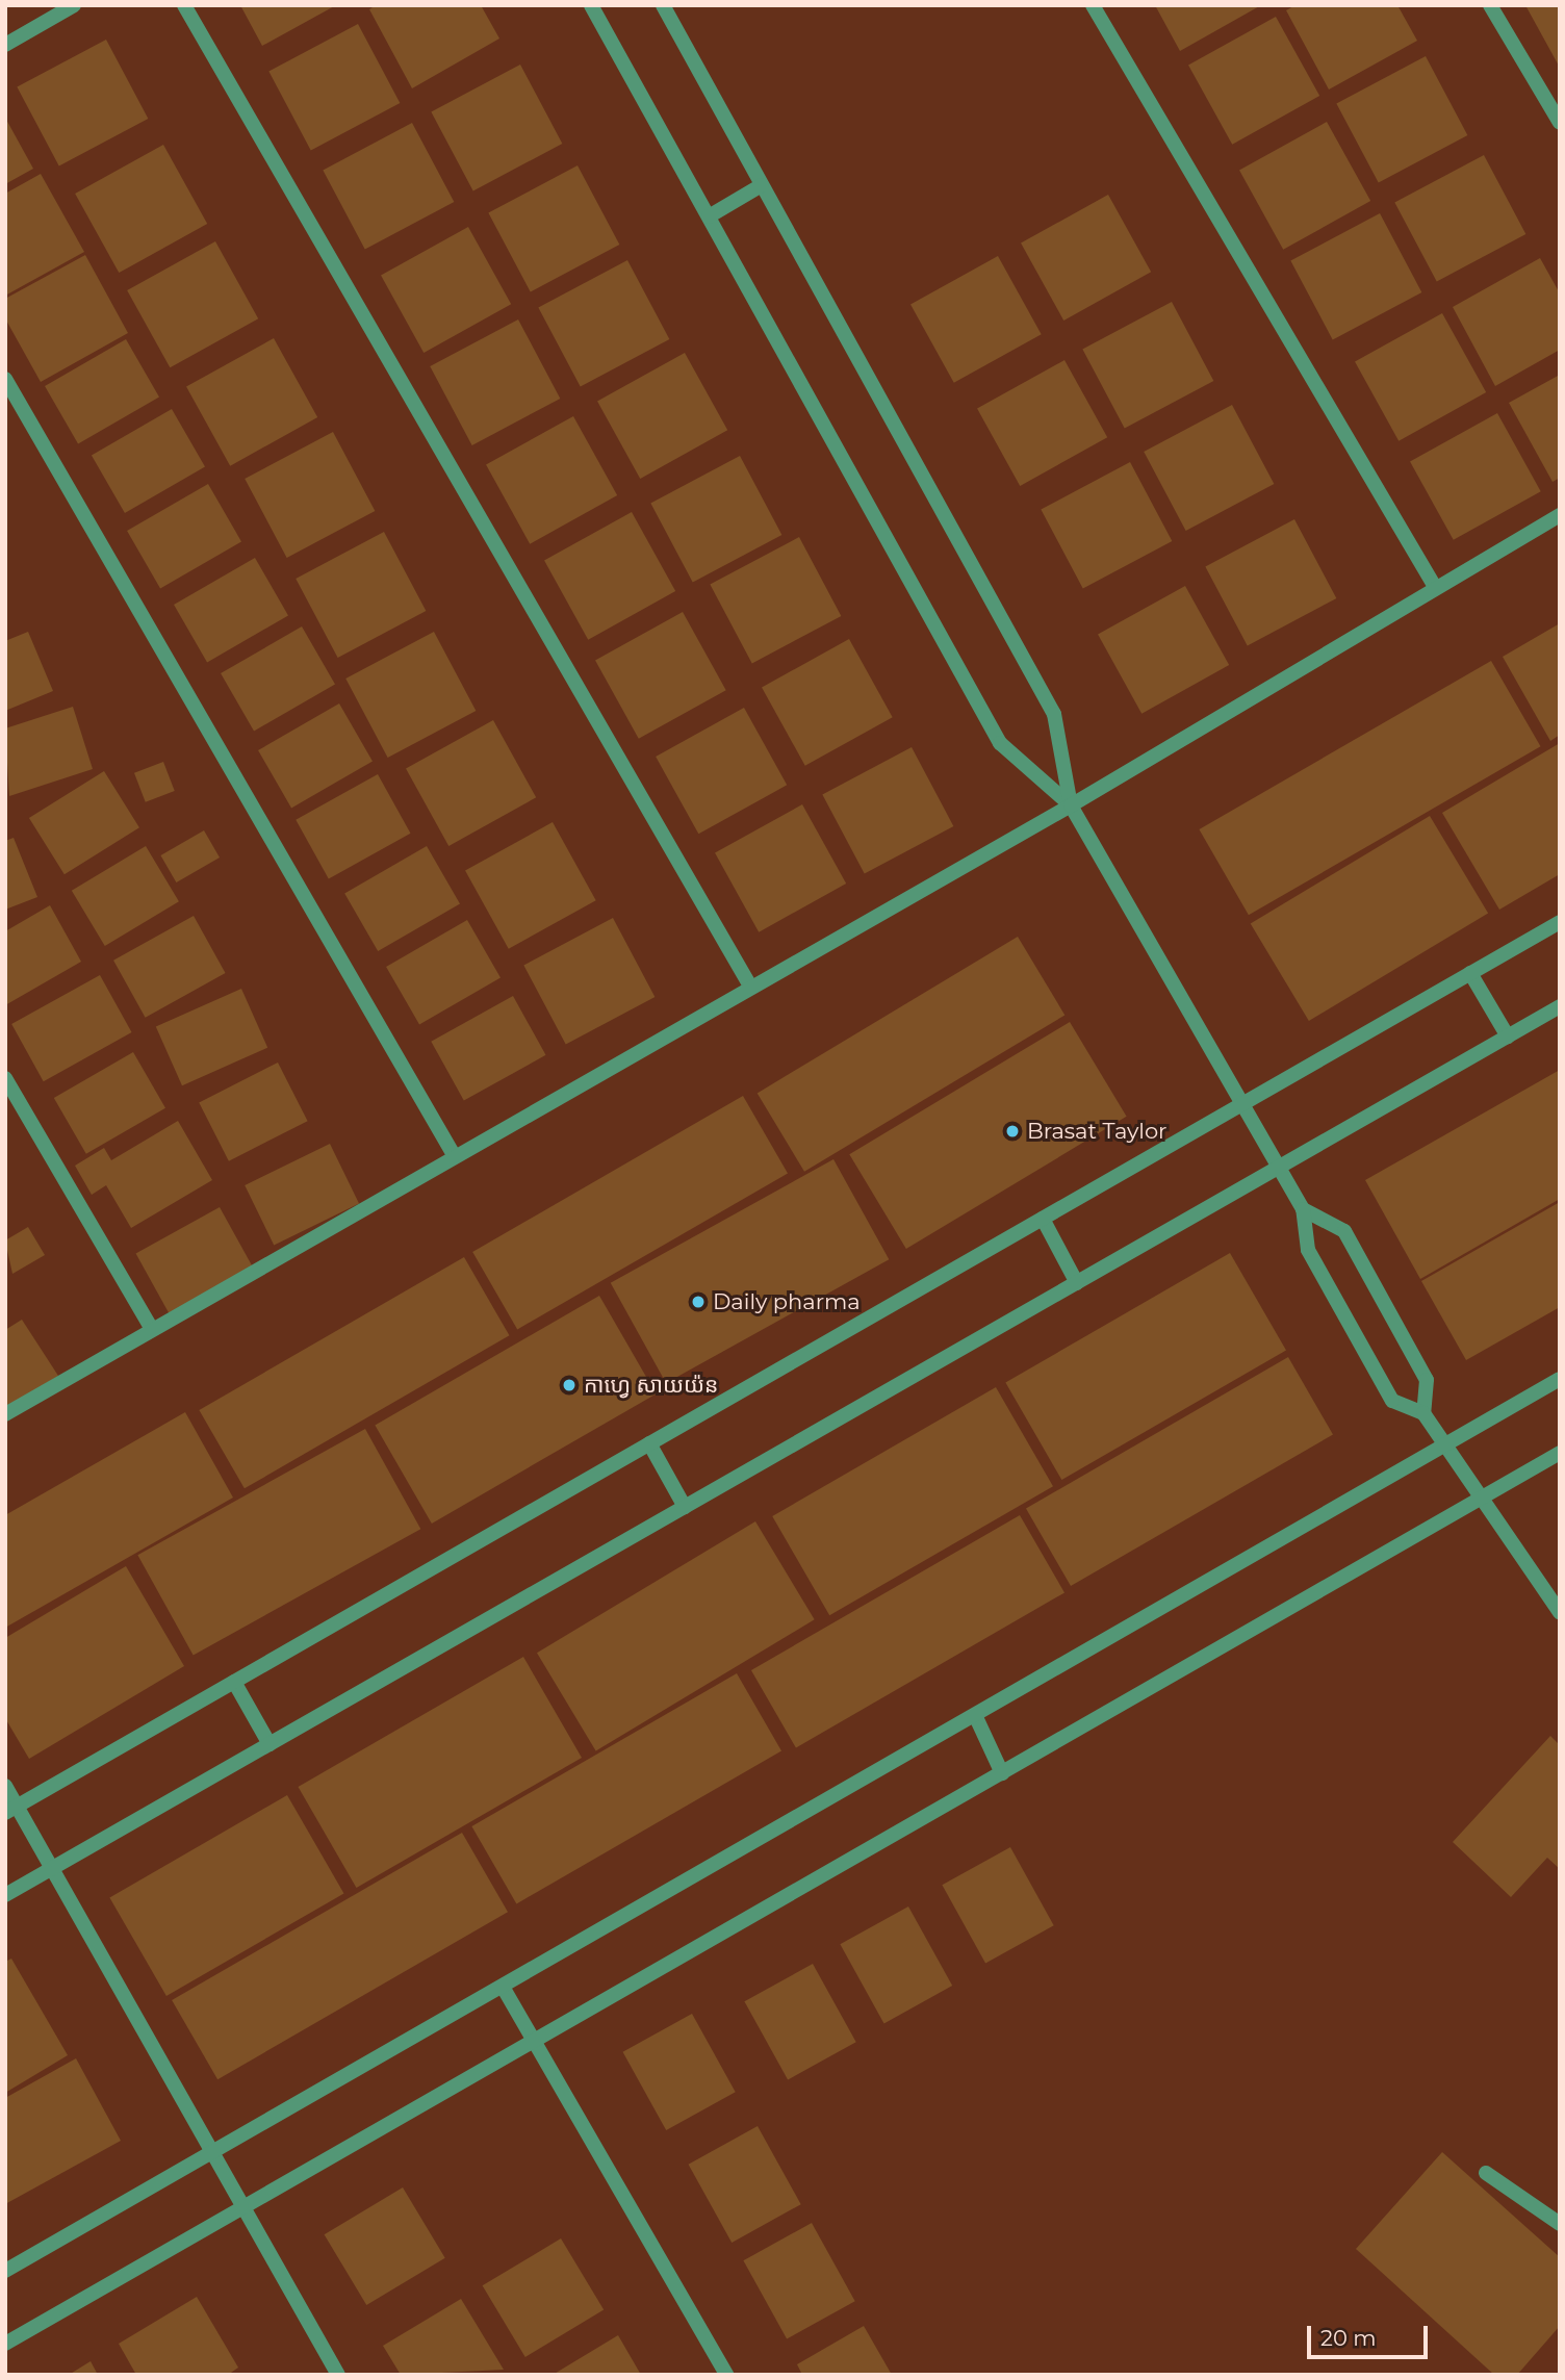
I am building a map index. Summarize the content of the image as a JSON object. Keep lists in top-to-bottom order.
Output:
{
  "places": ["Brasat Taylor", "Daily pharma", "កាហ្វេ សាយយ៉ន"],
  "scale_bar": "20 m"
}
